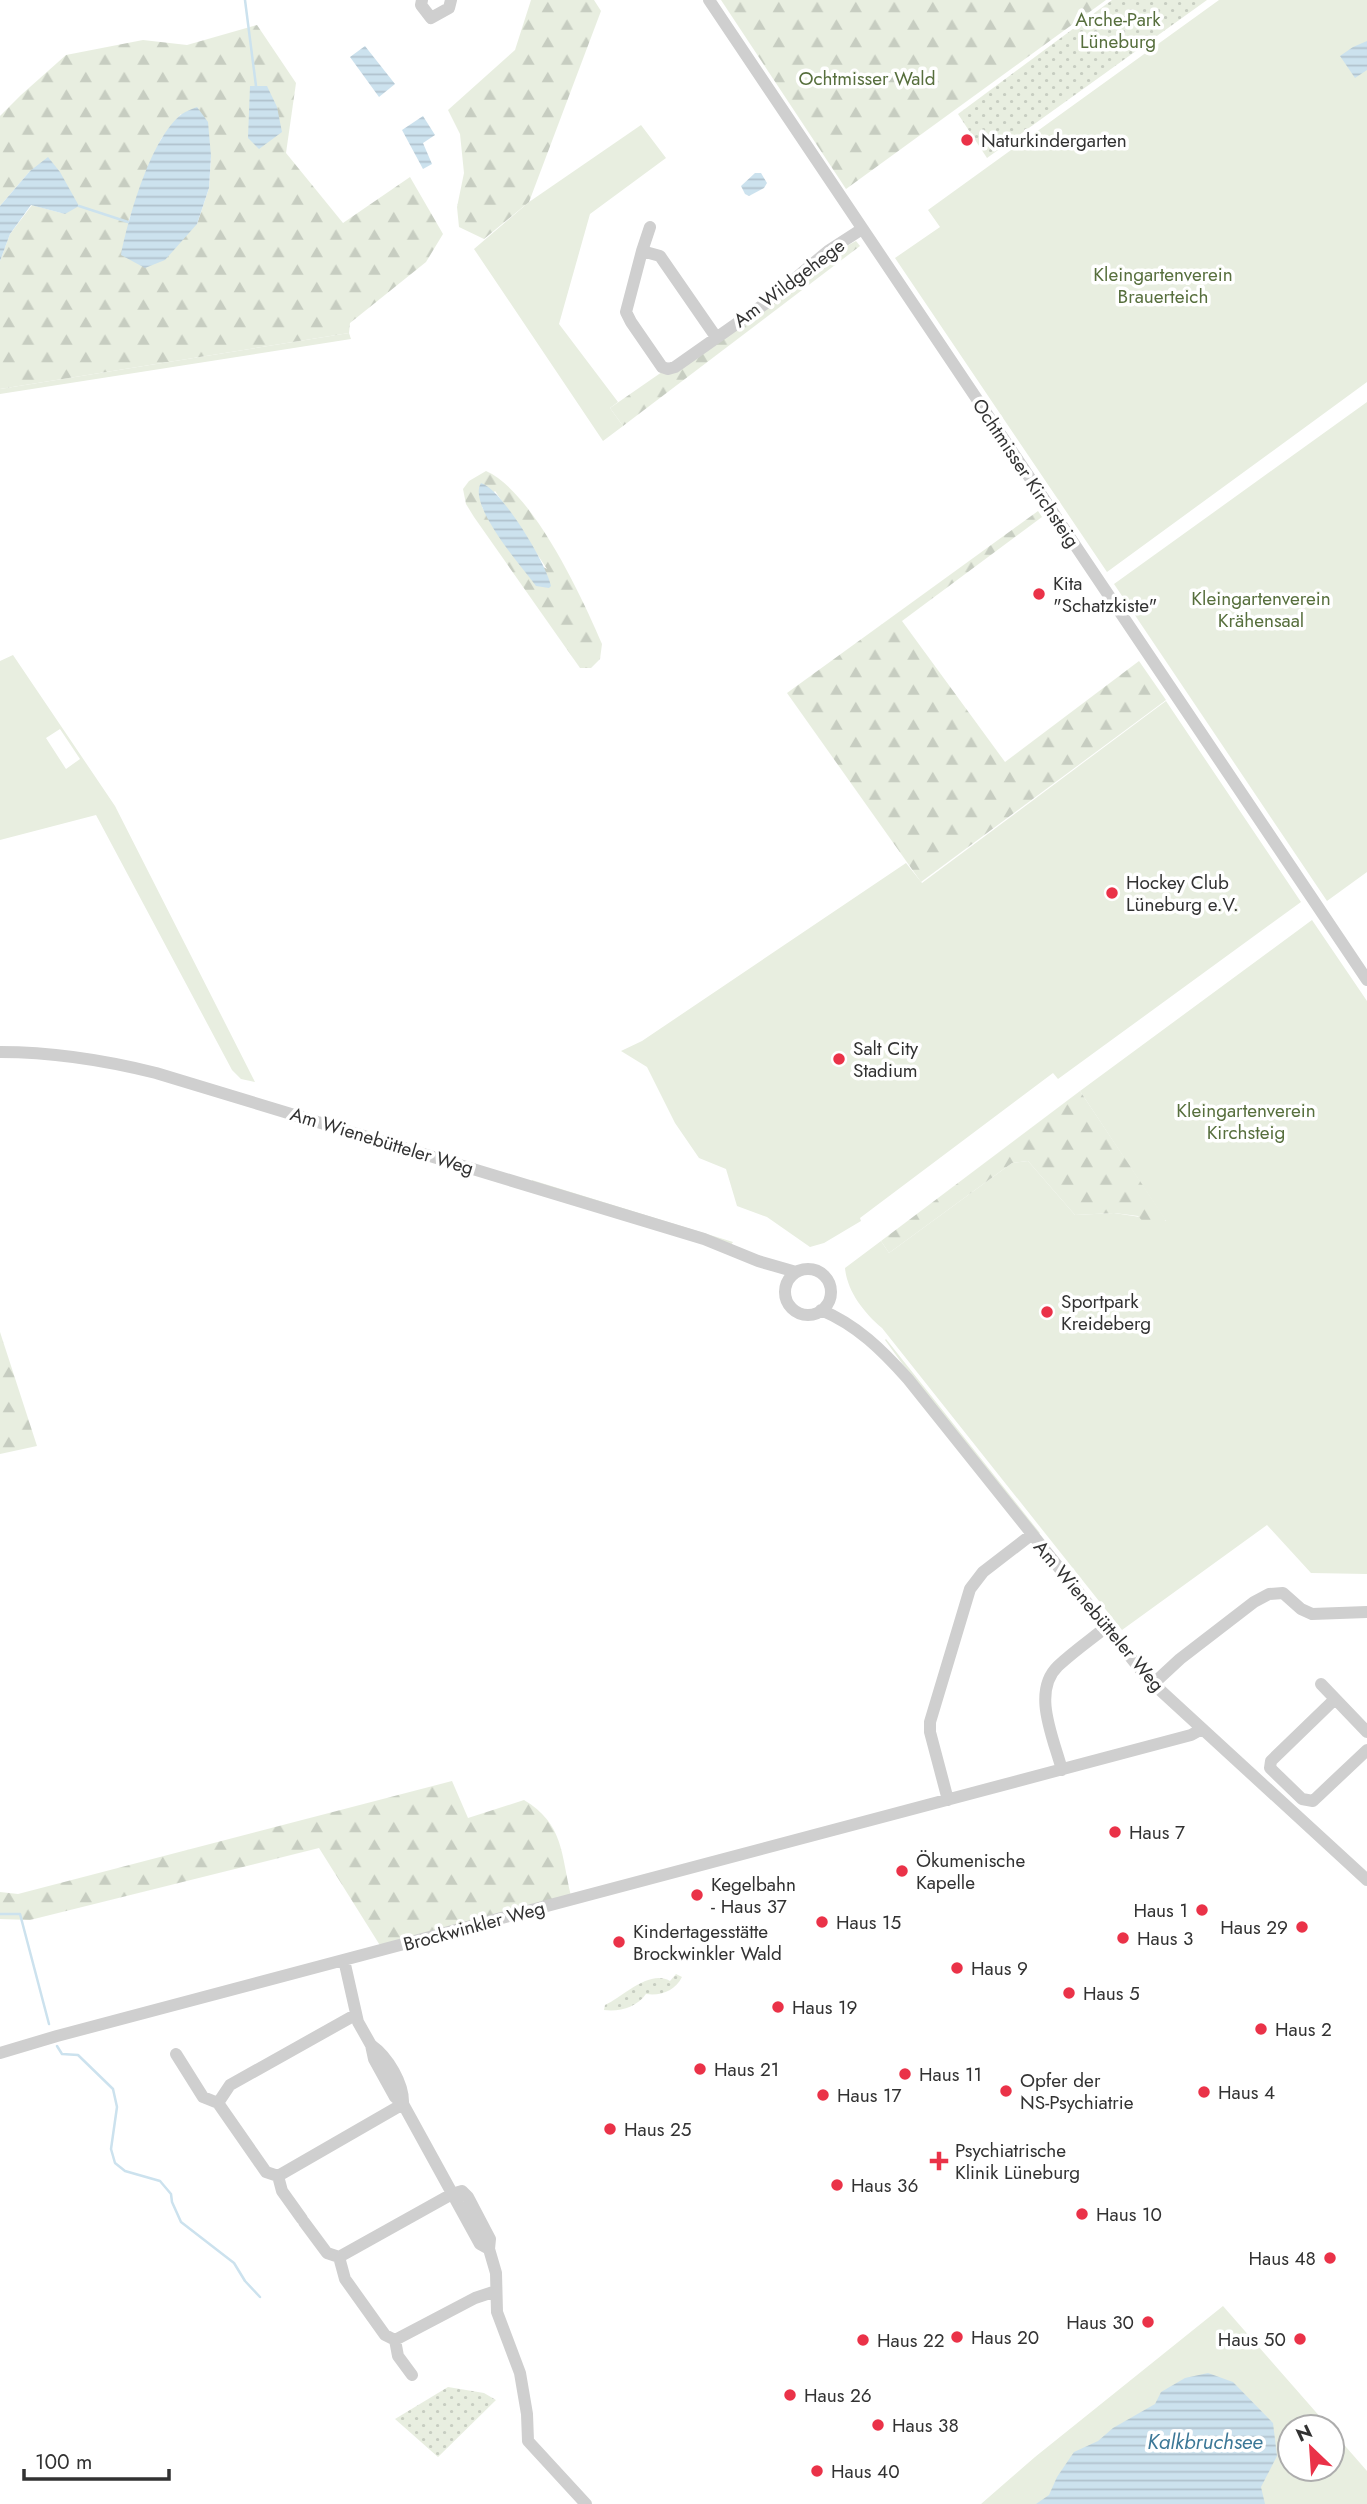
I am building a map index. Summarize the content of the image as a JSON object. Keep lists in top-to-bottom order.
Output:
{
  "streets": {
    "street": [
      "Am Wildgehege",
      "Ochtmisser Kirchsteig",
      "Am Wienebütteler Weg",
      "Brockwinkler Weg"
    ]
  },
  "crossings": [
    ["Am Wildgehege", "Ochtmisser Kirchsteig"],
    ["Am Wienebütteler Weg", "Brockwinkler Weg"]
  ],
  "water": ["Kalkbruchsee"],
  "parks": [
    "Arche-Park Lüneburg",
    "Ochtmisser Wald",
    "Kleingartenverein Brauerteich",
    "Kleingartenverein Krähensaal",
    "Kleingartenverein Kirchsteig"
  ],
  "places": {
    "other": [
      "Naturkindergarten",
      "Kita \"Schatzkiste\"",
      "Hockey Club Lüneburg e.V.",
      "Salt City Stadium",
      "Sportpark Kreideberg",
      "Haus 7",
      "Ökumenische Kapelle",
      "Kegelbahn - Haus 37",
      "Haus 1",
      "Haus 15",
      "Haus 29",
      "Haus 3",
      "Kindertagesstätte Brockwinkler Wald",
      "Haus 9",
      "Haus 5",
      "Haus 19",
      "Haus 2",
      "Haus 21",
      "Haus 11",
      "Opfer der NS-Psychiatrie",
      "Haus 4",
      "Haus 17",
      "Haus 25",
      "Haus 36",
      "Haus 10",
      "Haus 48",
      "Haus 30",
      "Haus 20",
      "Haus 50",
      "Haus 22",
      "Haus 26",
      "Haus 38",
      "Haus 40"
    ],
    "health": ["Psychiatrische Klinik Lüneburg"]
  },
  "scale_bar": "100 m",
  "north": "top left"
}
